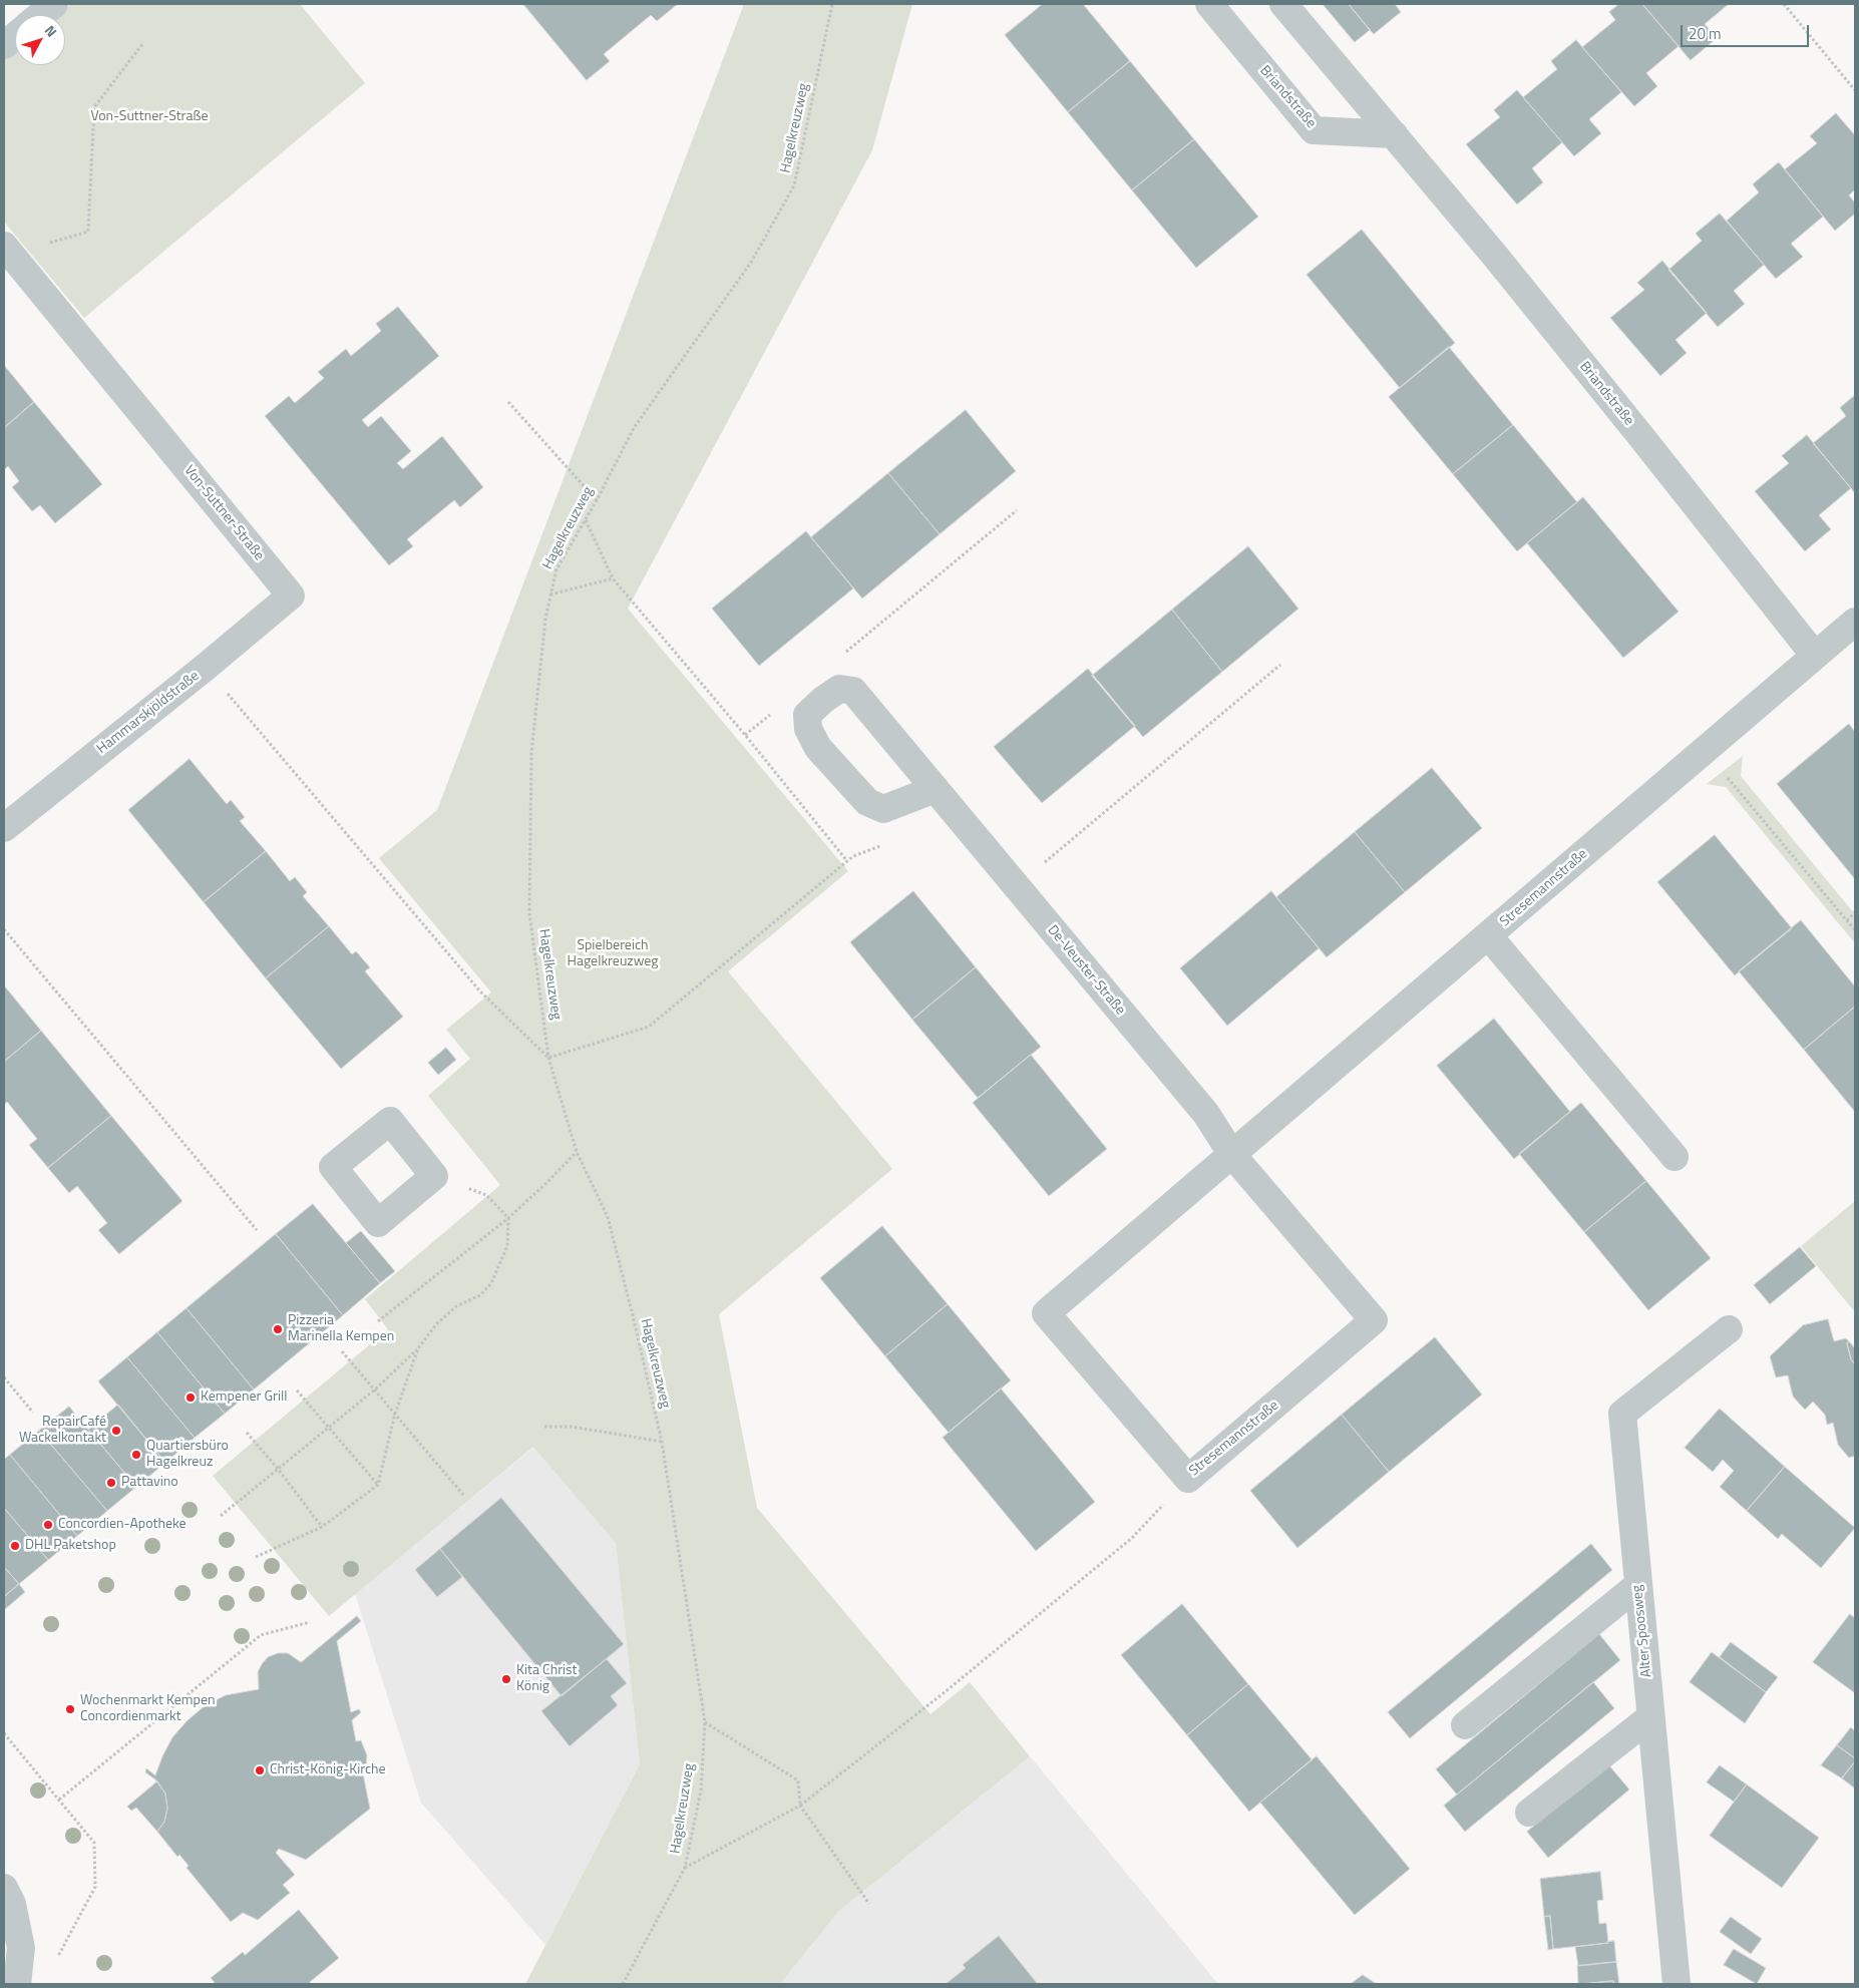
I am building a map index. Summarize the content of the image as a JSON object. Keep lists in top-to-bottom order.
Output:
{
  "streets": {
    "street": [
      "Briandstraße",
      "Von-Suttner-Straße",
      "Hammarskjöldstraße",
      "Stresemannstraße",
      "De-Veuster-Straße",
      "Alter Spoosweg"
    ],
    "path": ["Hagelkreuzweg"]
  },
  "crossings": [
    ["Briandstraße", "Stresemannstraße"],
    ["Von-Suttner-Straße", "Hammarskjöldstraße"],
    ["Stresemannstraße", "De-Veuster-Straße"]
  ],
  "parks": ["Von-Suttner-Straße", "Spielbereich Hagelkreuzweg"],
  "places": [
    "Pizzeria Marinella Kempen",
    "Kempener Grill",
    "RepairCafé Wackelkontakt",
    "Quartiersbüro Hagelkreuz",
    "Pattavino",
    "Concordien-Apotheke",
    "DHL Paketshop",
    "Kita Christ König",
    "Wochenmarkt Kempen Concordienmarkt",
    "Christ-König-Kirche"
  ],
  "scale_bar": "20 m",
  "north": "top right"
}
